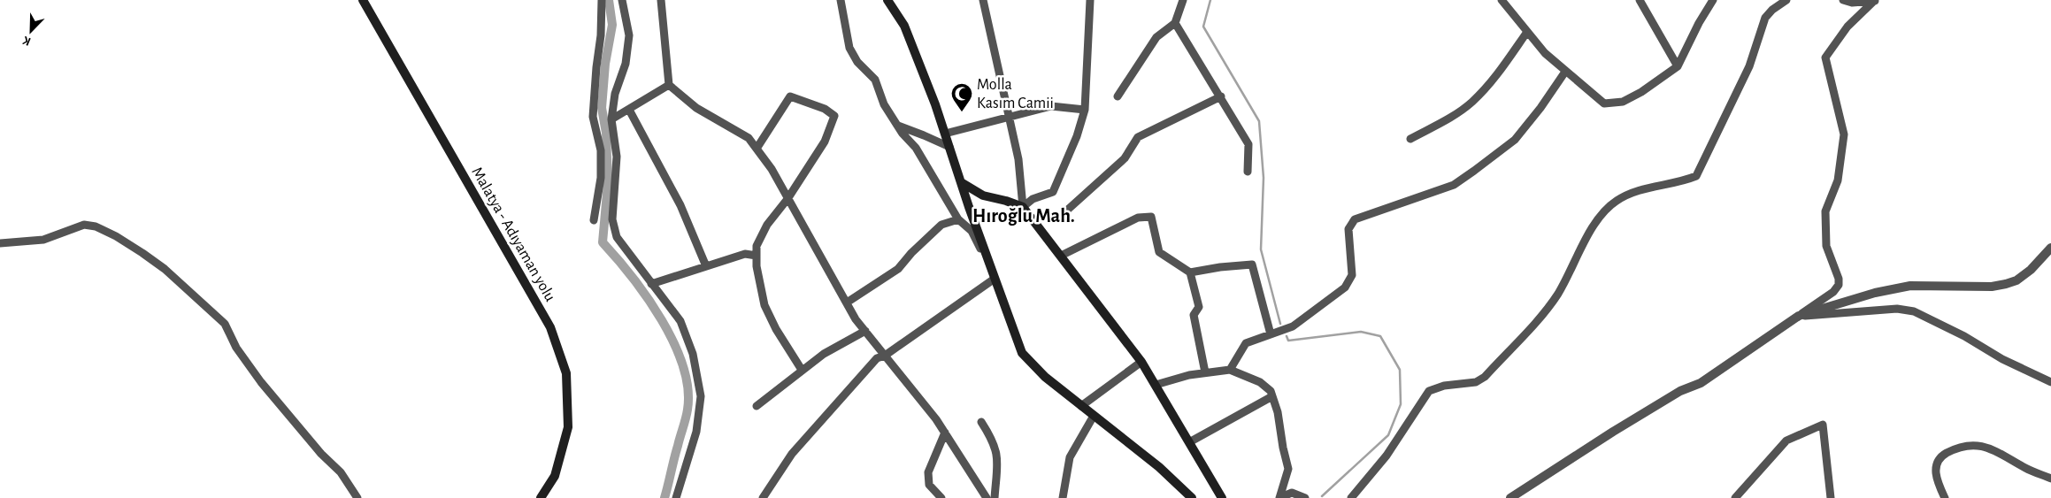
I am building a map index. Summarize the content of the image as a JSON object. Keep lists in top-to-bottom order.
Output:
{
  "streets": {
    "main road": ["Malatya - Adıyaman yolu"]
  },
  "districts": ["Hıroğlu Mah."],
  "places": {
    "mosque": ["Molla Kasım Camii"]
  },
  "north": "bottom left"
}
